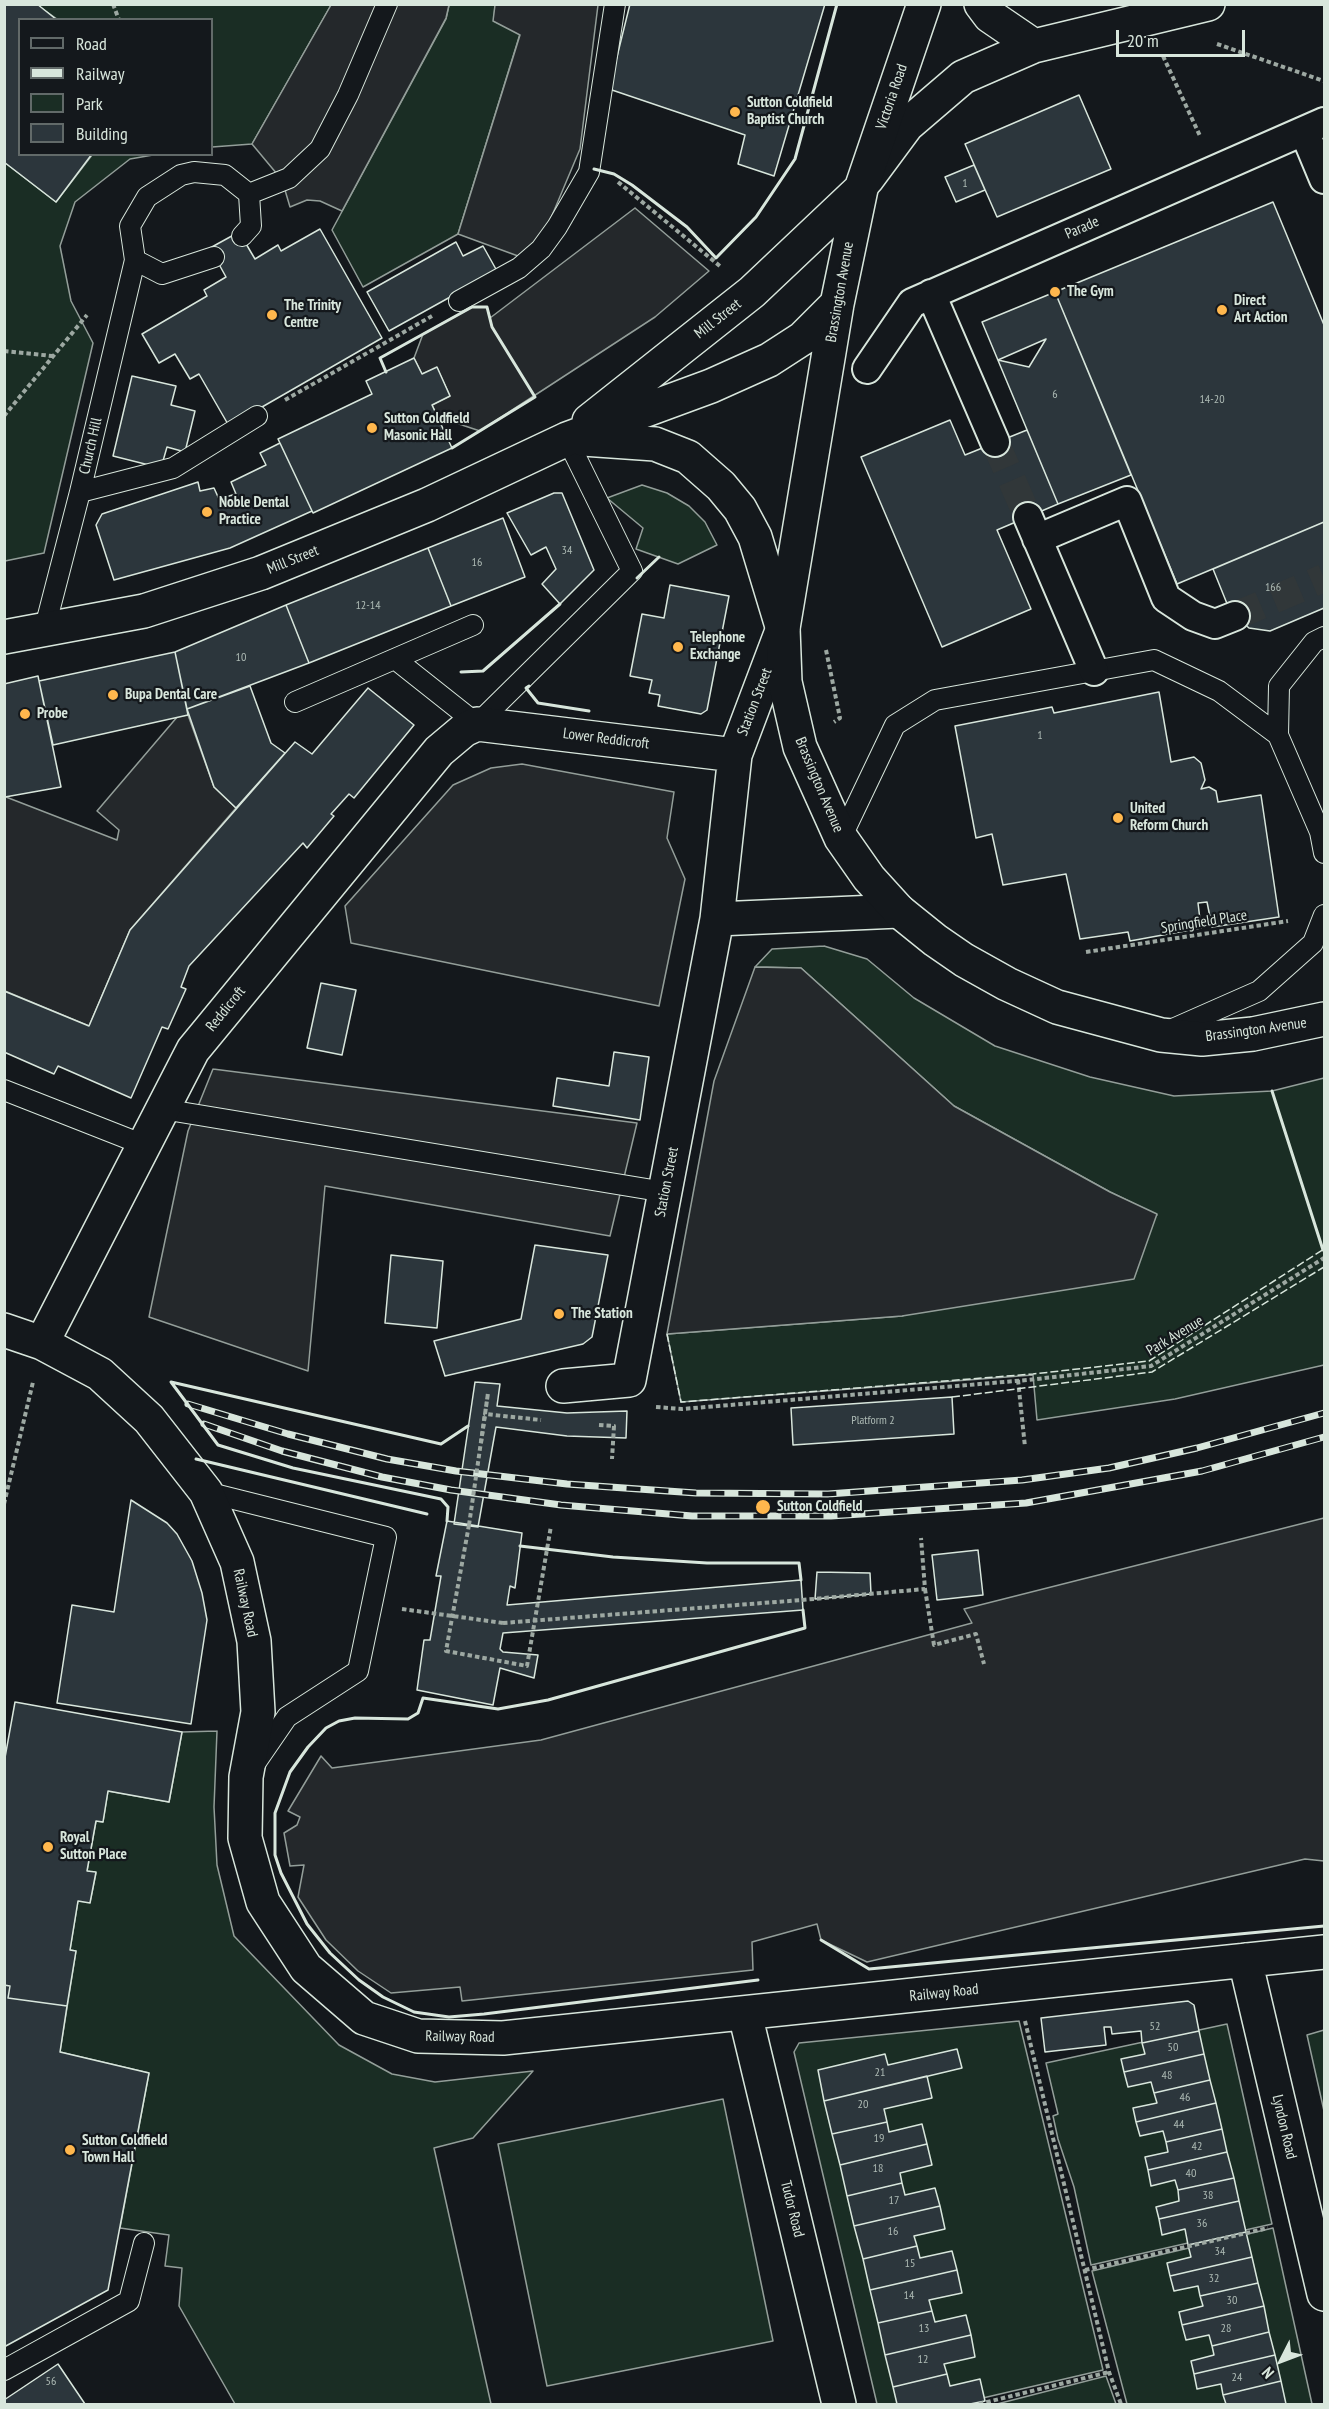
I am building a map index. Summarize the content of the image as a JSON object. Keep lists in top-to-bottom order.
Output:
{
  "streets": {
    "street": [
      "Victoria Road",
      "Parade",
      "Brassington Avenue",
      "Mill Street",
      "Station Street",
      "Lower Reddicroft",
      "Reddicroft",
      "Railway Road",
      "Lyndon Road",
      "Tudor Road"
    ],
    "lane": ["Church Hill"],
    "path": ["Springfield Place", "Park Avenue"]
  },
  "crossings": [
    ["Victoria Road", "Brassington Avenue"],
    ["Victoria Road", "Mill Street"],
    ["Brassington Avenue", "Mill Street"],
    ["Brassington Avenue", "Station Street"],
    ["Mill Street", "Church Hill"],
    ["Mill Street", "Station Street"],
    ["Station Street", "Lower Reddicroft"],
    ["Lower Reddicroft", "Reddicroft"],
    ["Reddicroft", "Railway Road"],
    ["Railway Road", "Lyndon Road"],
    ["Railway Road", "Tudor Road"]
  ],
  "places": [
    "Sutton Coldfield Baptist Church",
    "The Gym",
    "Direct Art Action",
    "The Trinity Centre",
    "Sutton Coldfield Masonic Hall",
    "Noble Dental Practice",
    "Telephone Exchange",
    "Bupa Dental Care",
    "Probe",
    "United Reform Church",
    "The Station",
    "Sutton Coldfield",
    "Royal Sutton Place",
    "Sutton Coldfield Town Hall"
  ],
  "house_numbers": [
    "1",
    "6",
    "14-20",
    "34",
    "16",
    "166",
    "12-14",
    "10",
    "1",
    "Platform 2",
    "52",
    "50",
    "21",
    "48",
    "46",
    "20",
    "44",
    "19",
    "42",
    "18",
    "40",
    "38",
    "17",
    "36",
    "16",
    "34",
    "15",
    "32",
    "14",
    "30",
    "13",
    "28",
    "12",
    "24",
    "56"
  ],
  "legend": [
    "Road",
    "Railway",
    "Park",
    "Building"
  ],
  "scale_bar": "20 m",
  "north": "bottom left"
}
